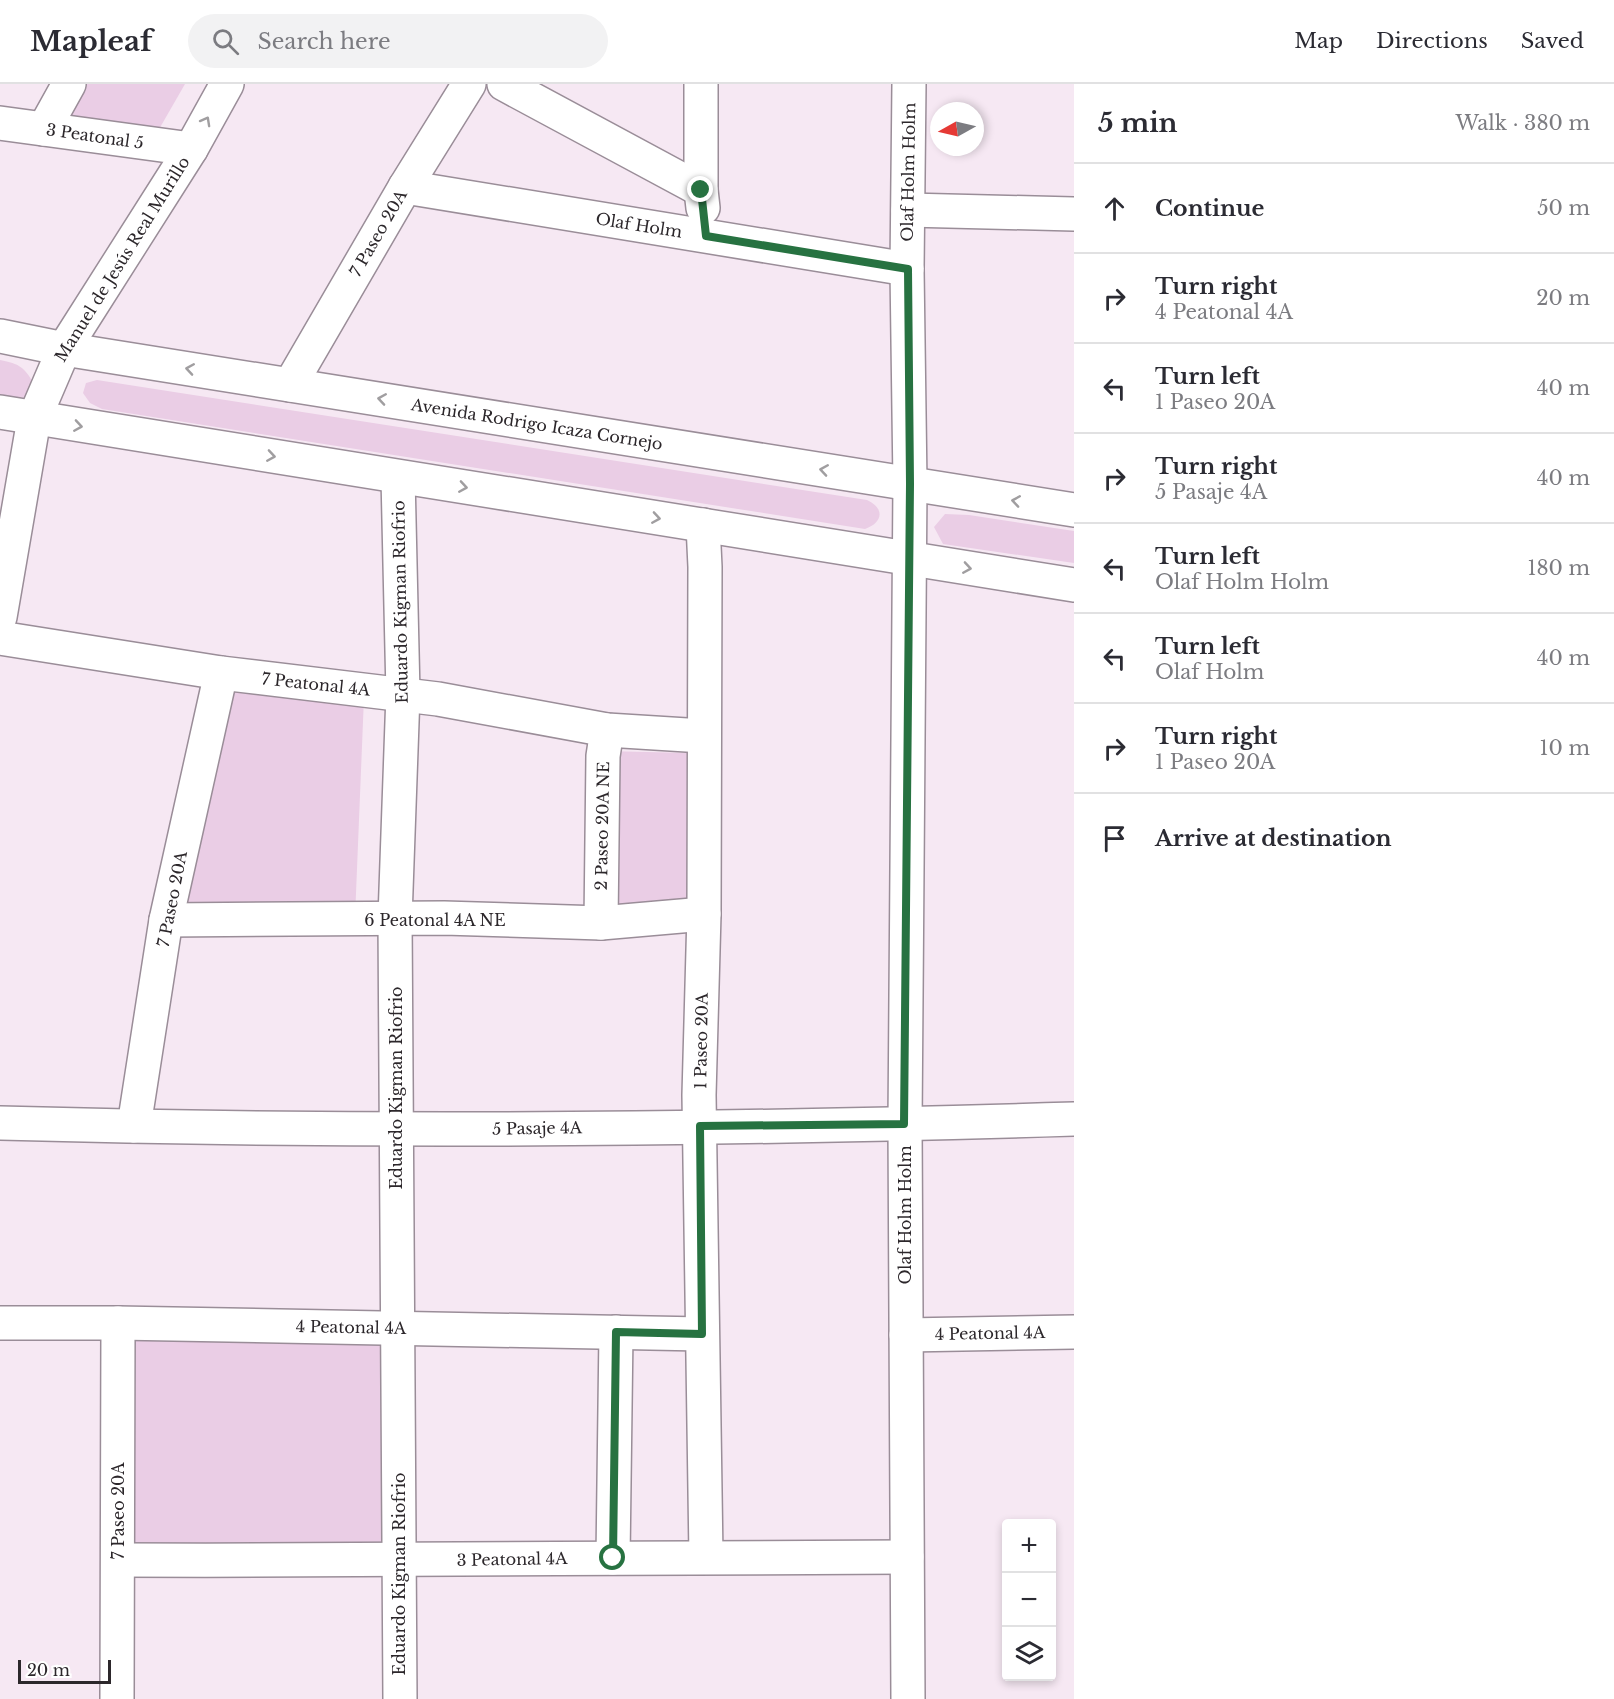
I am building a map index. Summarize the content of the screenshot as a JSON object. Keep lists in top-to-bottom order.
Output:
{
  "streets": {
    "street": [
      "3 Peatonal 5",
      "Olaf Holm Holm",
      "Olaf Holm",
      "7 Paseo 20A",
      "Manuel de Jesús Real Murillo",
      "Avenida Rodrigo Icaza Cornejo",
      "Eduardo Kigman Riofrio",
      "7 Peatonal 4A",
      "2 Paseo 20A NE",
      "6 Peatonal 4A NE",
      "1 Paseo 20A",
      "5 Pasaje 4A",
      "4 Peatonal 4A",
      "3 Peatonal 4A"
    ]
  },
  "crossings": [
    ["3 Peatonal 5", "Manuel de Jesús Real Murillo"],
    ["Olaf Holm Holm", "Olaf Holm"],
    ["Olaf Holm Holm", "Avenida Rodrigo Icaza Cornejo"],
    ["Olaf Holm Holm", "5 Pasaje 4A"],
    ["Olaf Holm Holm", "4 Peatonal 4A"],
    ["Olaf Holm Holm", "3 Peatonal 4A"],
    ["Olaf Holm", "7 Paseo 20A"],
    ["7 Paseo 20A", "Avenida Rodrigo Icaza Cornejo"],
    ["7 Paseo 20A", "7 Peatonal 4A"],
    ["7 Paseo 20A", "6 Peatonal 4A NE"],
    ["7 Paseo 20A", "5 Pasaje 4A"],
    ["7 Paseo 20A", "4 Peatonal 4A"],
    ["7 Paseo 20A", "3 Peatonal 4A"],
    ["Manuel de Jesús Real Murillo", "Avenida Rodrigo Icaza Cornejo"],
    ["Eduardo Kigman Riofrio", "7 Peatonal 4A"],
    ["Eduardo Kigman Riofrio", "6 Peatonal 4A NE"],
    ["Eduardo Kigman Riofrio", "5 Pasaje 4A"],
    ["Eduardo Kigman Riofrio", "4 Peatonal 4A"],
    ["Eduardo Kigman Riofrio", "3 Peatonal 4A"],
    ["7 Peatonal 4A", "2 Paseo 20A NE"],
    ["7 Peatonal 4A", "1 Paseo 20A"],
    ["2 Paseo 20A NE", "6 Peatonal 4A NE"],
    ["6 Peatonal 4A NE", "1 Paseo 20A"],
    ["1 Paseo 20A", "5 Pasaje 4A"],
    ["1 Paseo 20A", "4 Peatonal 4A"],
    ["1 Paseo 20A", "3 Peatonal 4A"]
  ],
  "scale_bar": "20 m",
  "north": "left",
  "page": {
    "header": "Mapleaf",
    "search": "Search here",
    "nav": ["Map", "Directions", "Saved"],
    "heading": ["5 min", "Walk · 380 m"],
    "list": [
      ["Continue", "50 m"],
      ["Turn right", "4 Peatonal 4A", "20 m"],
      ["Turn left", "1 Paseo 20A", "40 m"],
      ["Turn right", "5 Pasaje 4A", "40 m"],
      ["Turn left", "Olaf Holm Holm", "180 m"],
      ["Turn left", "Olaf Holm", "40 m"],
      ["Turn right", "1 Paseo 20A", "10 m"],
      "Arrive at destination"
    ],
    "map_buttons": ["+", "−"],
    "scale": "20 m"
  }
}
